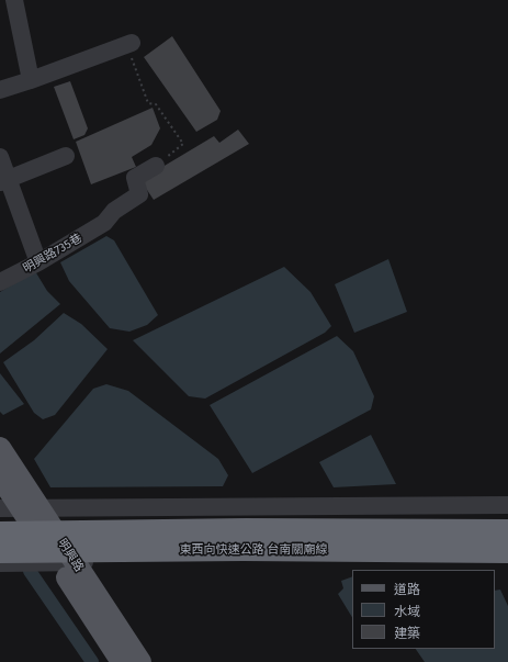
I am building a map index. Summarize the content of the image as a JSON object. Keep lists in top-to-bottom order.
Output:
{
  "streets": {
    "highway": ["東西向快速公路 台南關廟線"],
    "main road": ["明興路"],
    "street": ["明興路735巷"]
  },
  "legend": ["道路", "水域", "建築"]
}
